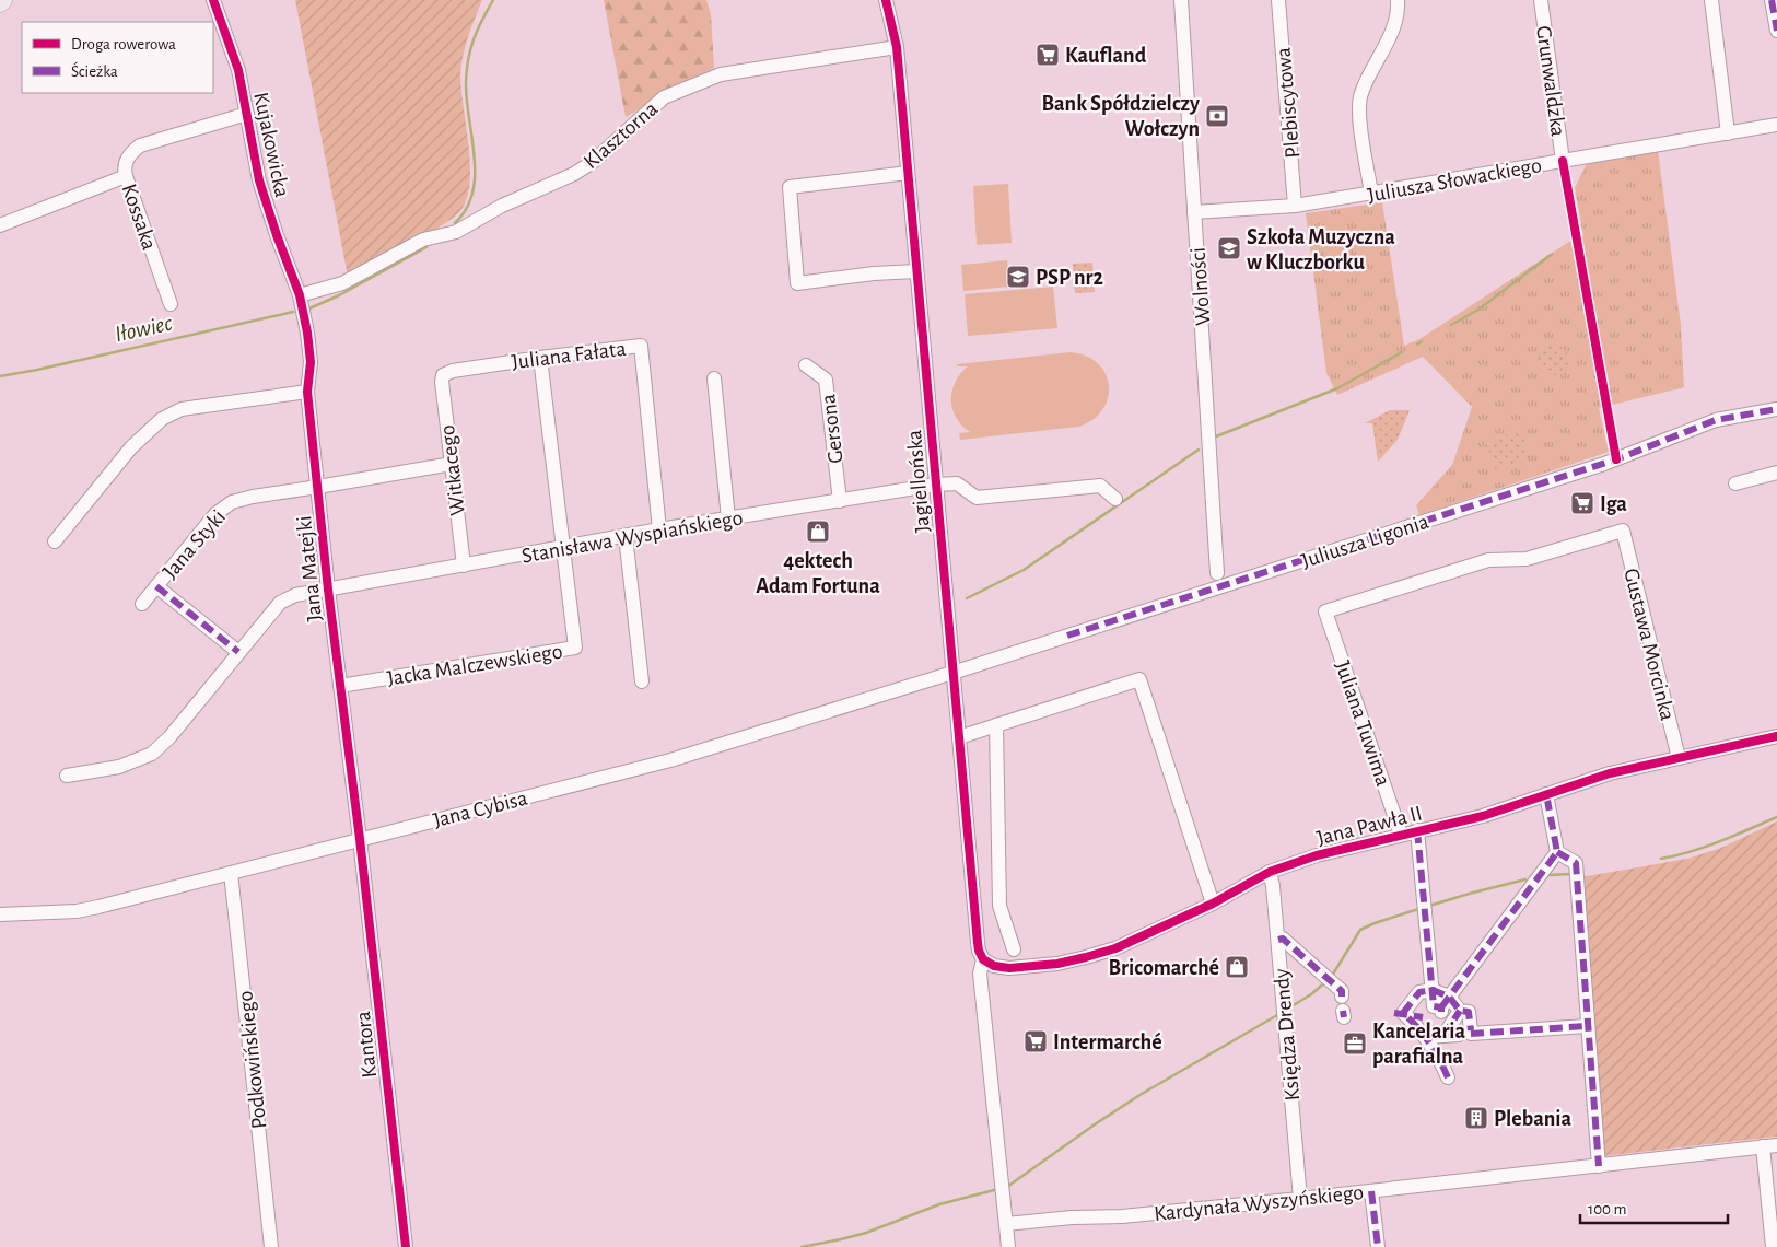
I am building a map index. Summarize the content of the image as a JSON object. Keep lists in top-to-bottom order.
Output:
{
  "streets": {
    "street": [
      "Grunwaldzka",
      "Plebiscytowa",
      "Klasztorna",
      "Kujakowicka",
      "Juliusza Słowackiego",
      "Kossaka",
      "Wolności",
      "Juliana Fałata",
      "Gersona",
      "Witkacego",
      "Jagiellońska",
      "Stanisława Wyspiańskiego",
      "Juliusza Ligonia",
      "Jana Styki",
      "Jana Matejki",
      "Gustawa Morcinka",
      "Jacka Malczewskiego",
      "Juliana Tuwima",
      "Jana Cybisa",
      "Jana Pawła II",
      "Księdza Drendy",
      "Kantora",
      "Podkowińskiego",
      "Kardynała Wyszyńskiego"
    ]
  },
  "crossings": [
    ["Grunwaldzka", "Juliusza Słowackiego"],
    ["Plebiscytowa", "Juliusza Słowackiego"],
    ["Klasztorna", "Kujakowicka"],
    ["Klasztorna", "Jagiellońska"],
    ["Klasztorna", "Jana Matejki"],
    ["Kujakowicka", "Kossaka"],
    ["Kujakowicka", "Jana Matejki"],
    ["Juliusza Słowackiego", "Wolności"],
    ["Juliana Fałata", "Witkacego"],
    ["Juliana Fałata", "Stanisława Wyspiańskiego"],
    ["Gersona", "Stanisława Wyspiańskiego"],
    ["Witkacego", "Stanisława Wyspiańskiego"],
    ["Witkacego", "Jana Styki"],
    ["Jagiellońska", "Stanisława Wyspiańskiego"],
    ["Jagiellońska", "Juliusza Ligonia"],
    ["Jagiellońska", "Jana Cybisa"],
    ["Jagiellońska", "Jana Pawła II"],
    ["Stanisława Wyspiańskiego", "Jana Matejki"],
    ["Stanisława Wyspiańskiego", "Jacka Malczewskiego"],
    ["Juliusza Ligonia", "Jana Cybisa"],
    ["Jana Styki", "Jana Matejki"],
    ["Jana Matejki", "Jacka Malczewskiego"],
    ["Jana Matejki", "Jana Cybisa"],
    ["Jana Matejki", "Kantora"],
    ["Gustawa Morcinka", "Juliana Tuwima"],
    ["Gustawa Morcinka", "Jana Pawła II"],
    ["Juliana Tuwima", "Jana Pawła II"],
    ["Jana Cybisa", "Kantora"],
    ["Jana Cybisa", "Podkowińskiego"],
    ["Jana Pawła II", "Księdza Drendy"],
    ["Księdza Drendy", "Kardynała Wyszyńskiego"]
  ],
  "water": ["Iłowiec"],
  "places": {
    "supermarket": ["Kaufland", "Iga", "Intermarché"],
    "bank": ["Bank Spółdzielczy Wołczyn"],
    "school or university": ["Szkoła Muzyczna w Kluczborku", "PSP nr2"],
    "shop": ["4ektech Adam Fortuna", "Bricomarché"],
    "office": ["Kancelaria parafialna"],
    "building": ["Plebania"]
  },
  "legend": ["Droga rowerowa", "Ścieżka"],
  "scale_bar": "100 m"
}
